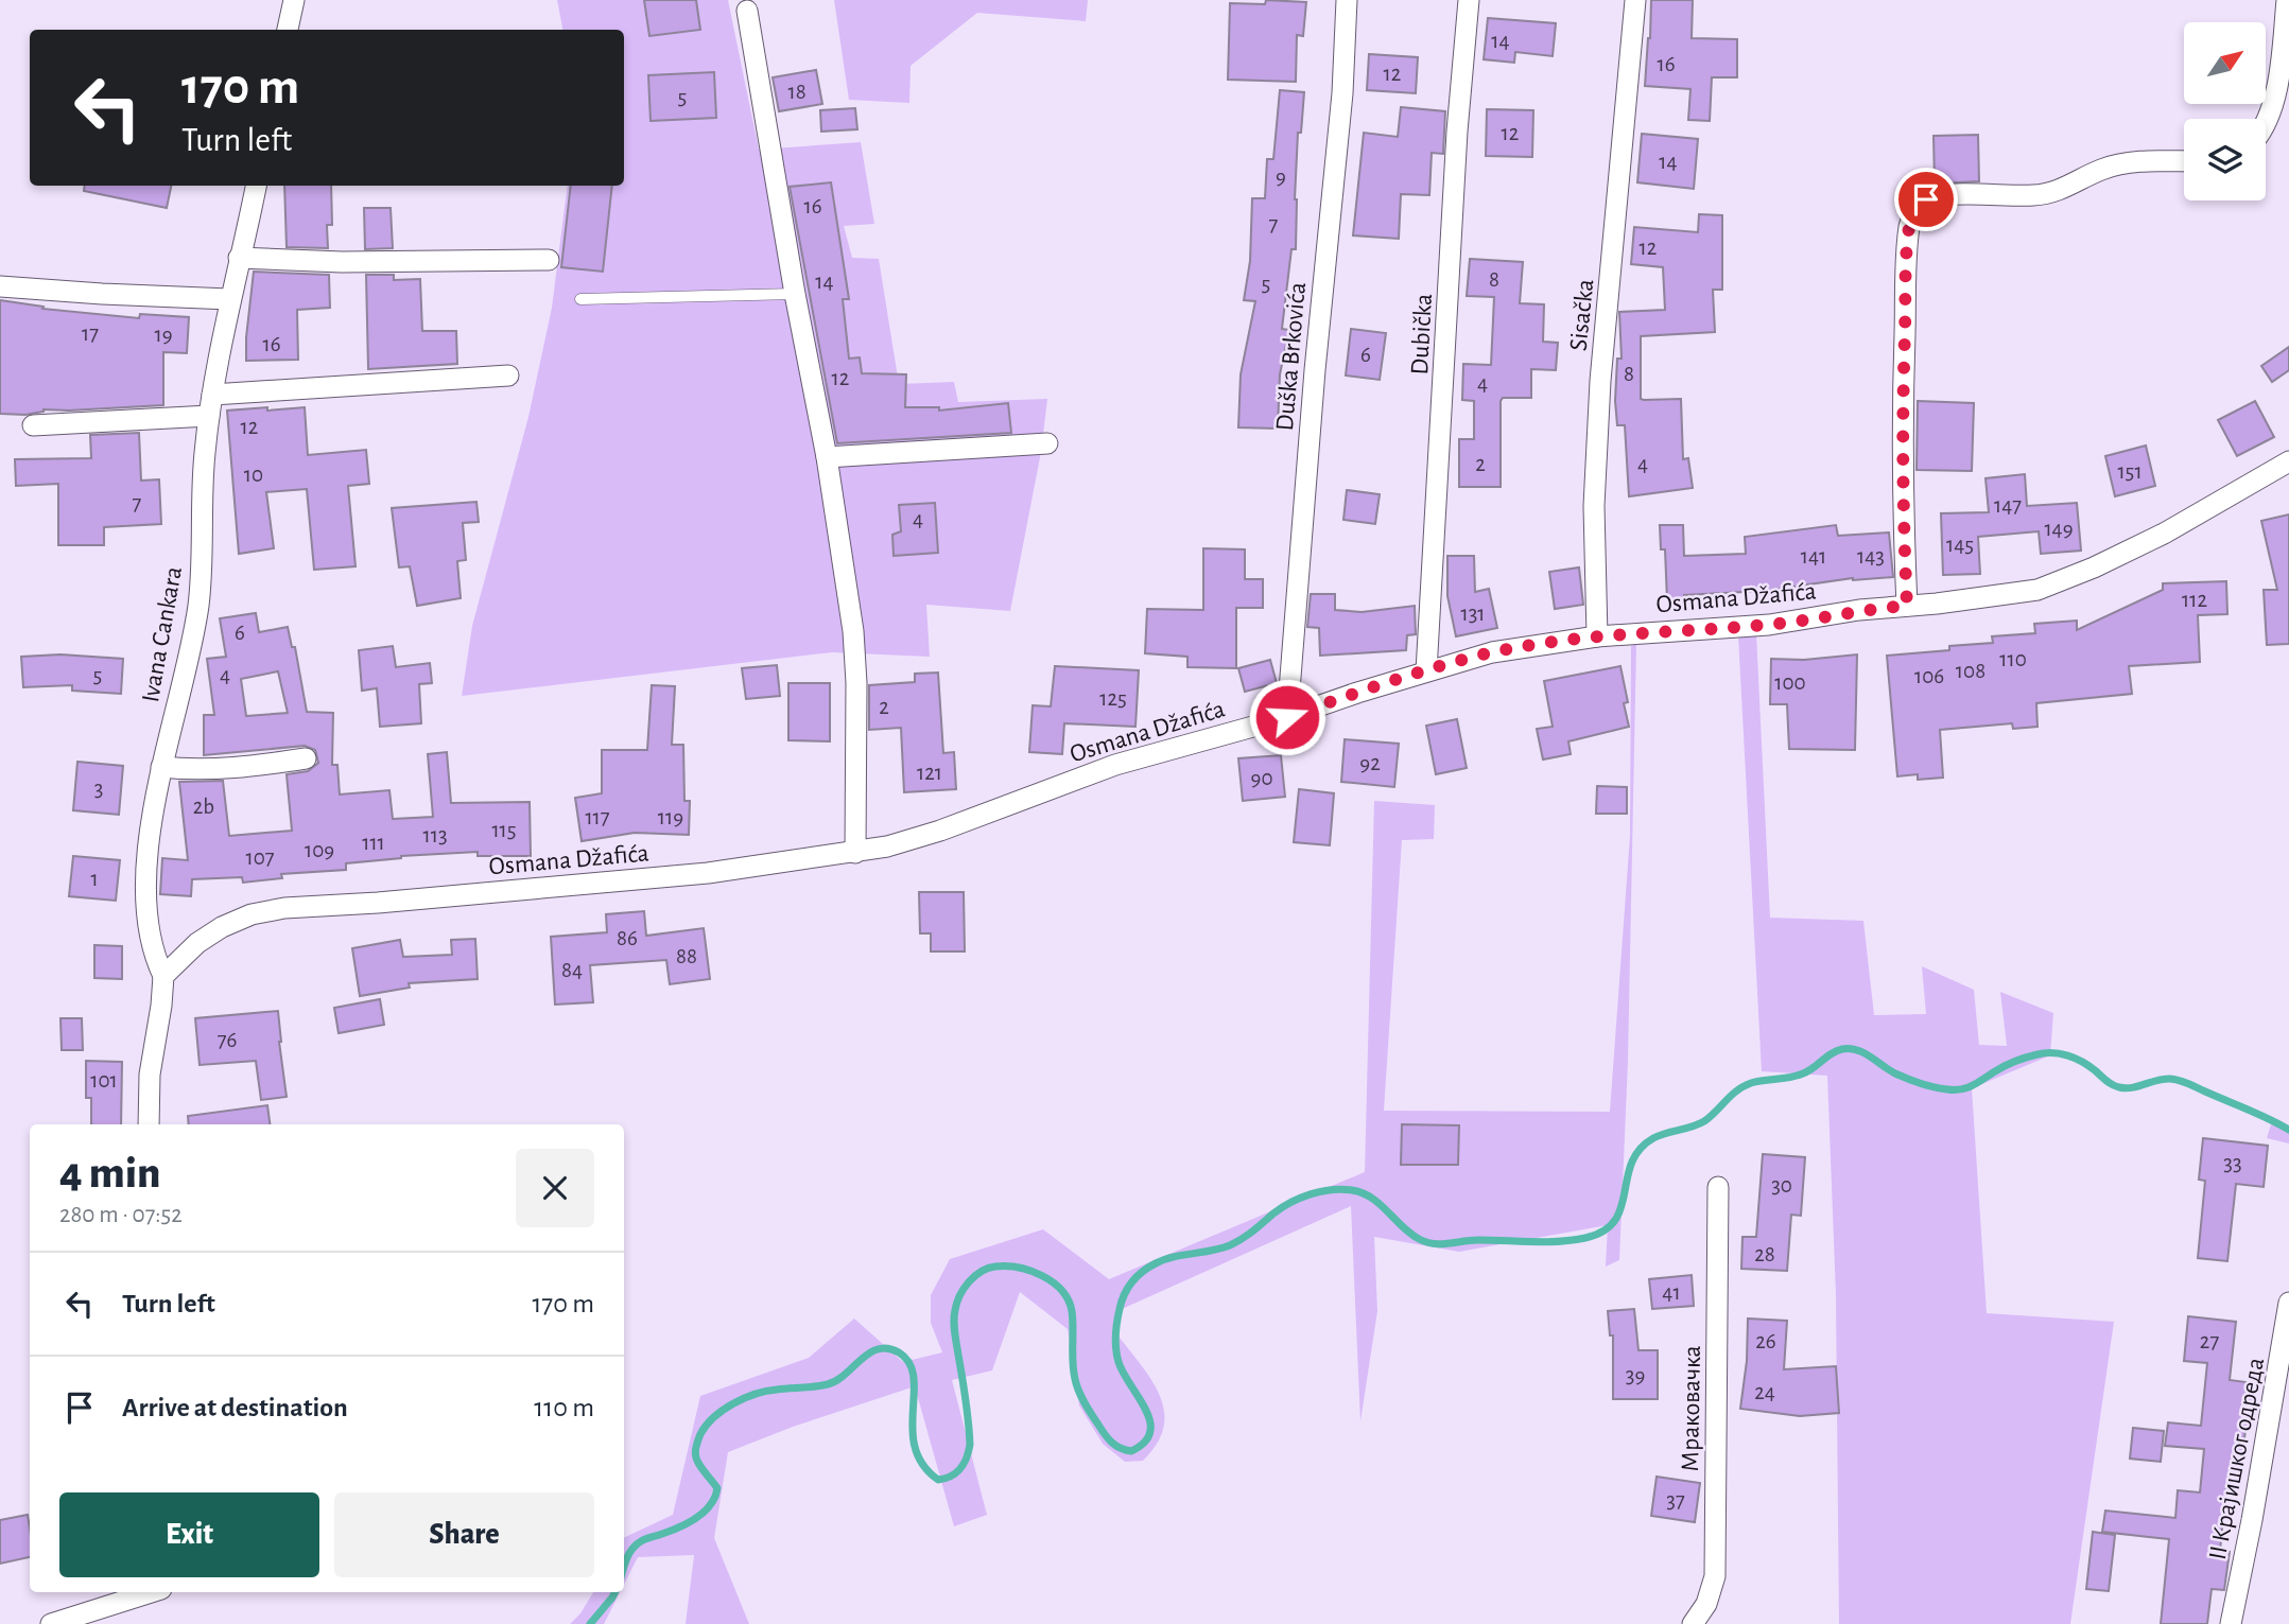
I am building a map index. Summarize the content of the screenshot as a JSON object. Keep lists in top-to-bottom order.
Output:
{
  "streets": {
    "street": [
      "Sisačka",
      "Dubička",
      "Duška Brkovića",
      "Osmana Džafića",
      "Ivana Cankara",
      "Мраковачка",
      "II Крајишког одреда"
    ]
  },
  "crossings": [
    ["Sisačka", "Osmana Džafića"],
    ["Dubička", "Osmana Džafića"],
    ["Duška Brkovića", "Osmana Džafića"],
    ["Osmana Džafića", "Ivana Cankara"]
  ],
  "house_numbers": [
    "14",
    "16",
    "12",
    "18",
    "5",
    "12",
    "14",
    "9",
    "16",
    "7",
    "12",
    "8",
    "14",
    "5",
    "17",
    "19",
    "16",
    "6",
    "8",
    "12",
    "4",
    "12",
    "2",
    "4",
    "151",
    "10",
    "7",
    "147",
    "4",
    "149",
    "145",
    "141",
    "143",
    "112",
    "131",
    "6",
    "110",
    "108",
    "5",
    "4",
    "106",
    "100",
    "125",
    "2",
    "92",
    "121",
    "90",
    "3",
    "2b",
    "117",
    "119",
    "115",
    "113",
    "111",
    "109",
    "107",
    "1",
    "86",
    "88",
    "84",
    "76",
    "101",
    "33",
    "30",
    "28",
    "41",
    "26",
    "27",
    "39",
    "24",
    "37"
  ],
  "north": "top right",
  "page": {
    "turn": ["170 m", "Turn left"],
    "heading": ["4 min", "280 m · 07:52"],
    "list": [
      {
        "name": "Turn left",
        "value": "170 m"
      },
      {
        "name": "Arrive at destination",
        "value": "110 m"
      }
    ],
    "buttons": ["Exit", "Share"]
  }
}
